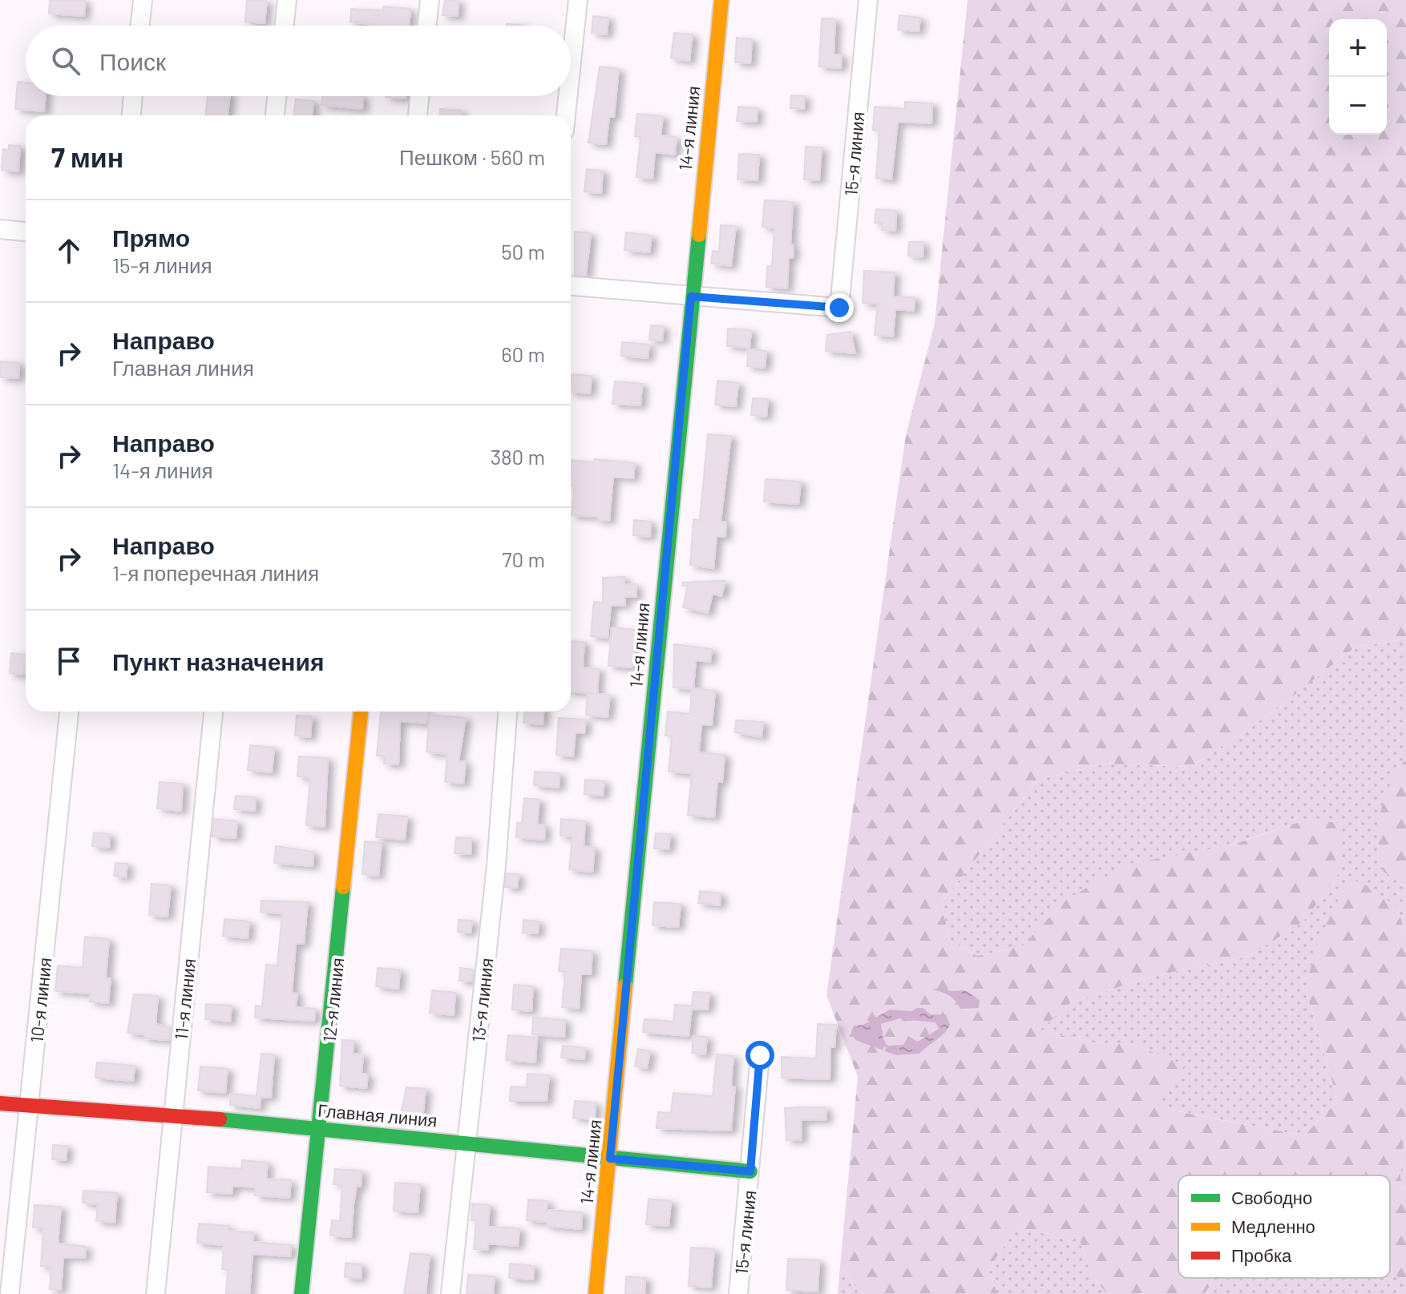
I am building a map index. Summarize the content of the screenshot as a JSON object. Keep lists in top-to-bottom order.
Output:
{
  "streets": {
    "street": [
      "14-я линия",
      "15-я линия",
      "11-я линия",
      "10-я линия",
      "12-я линия",
      "13-я линия",
      "Главная линия"
    ]
  },
  "crossings": [
    ["14-я линия", "15-я линия"],
    ["14-я линия", "Главная линия"],
    ["15-я линия", "Главная линия"],
    ["11-я линия", "Главная линия"],
    ["10-я линия", "Главная линия"],
    ["12-я линия", "Главная линия"],
    ["13-я линия", "Главная линия"]
  ],
  "legend": ["Свободно", "Медленно", "Пробка"],
  "page": {
    "map_buttons": ["+", "−"],
    "search": "Поиск",
    "heading": ["7 мин", "Пешком · 560 m"],
    "list": [
      ["Прямо", "15-я линия", "50 m"],
      ["Направо", "Главная линия", "60 m"],
      ["Направо", "14-я линия", "380 m"],
      ["Направо", "1-я поперечная линия", "70 m"],
      "Пункт назначения"
    ]
  }
}
